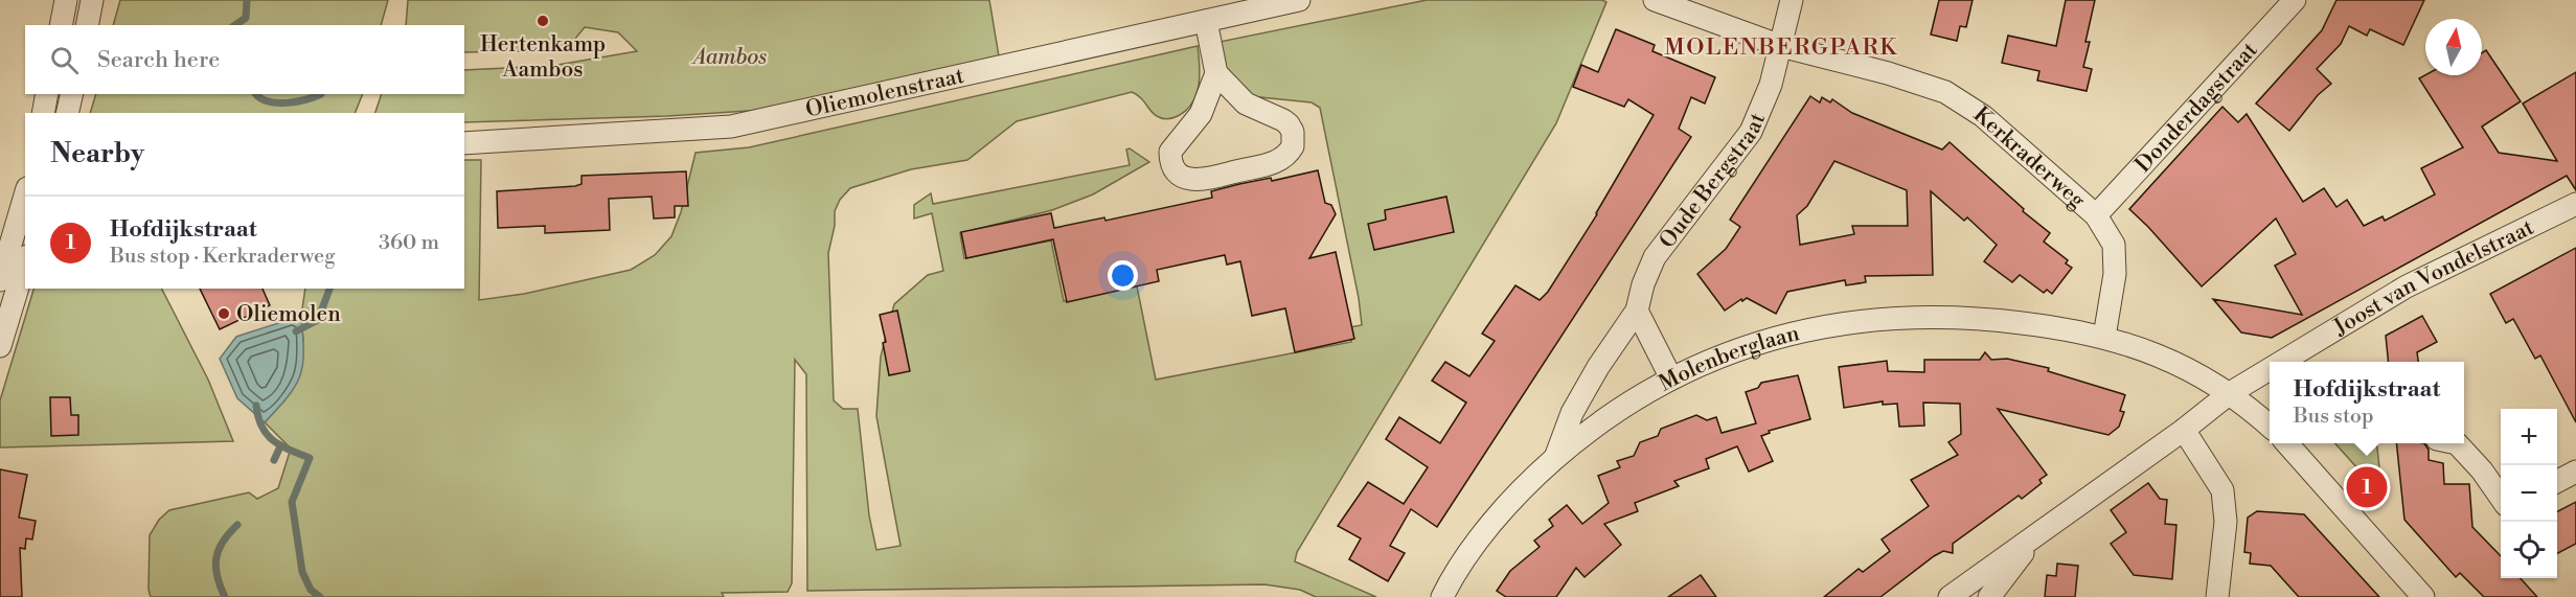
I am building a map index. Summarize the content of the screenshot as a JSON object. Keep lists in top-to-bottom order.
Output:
{
  "streets": {
    "street": [
      "Oliemolenstraat",
      "Donderdagstraat",
      "Kerkraderweg",
      "Oude Bergstraat",
      "Joost van Vondelstraat",
      "Molenberglaan"
    ]
  },
  "crossings": [
    ["Donderdagstraat", "Kerkraderweg"],
    ["Kerkraderweg", "Oude Bergstraat"],
    ["Kerkraderweg", "Molenberglaan"],
    ["Oude Bergstraat", "Molenberglaan"]
  ],
  "districts": ["MOLENBERGPARK"],
  "parks": ["Aambos"],
  "places": ["Hertenkamp Aambos", "Oliemolen"],
  "north": "top",
  "page": {
    "search": "Search here",
    "heading": "Nearby",
    "list": [
      {
        "mark": "1",
        "name": "Hofdijkstraat",
        "note": "Bus stop · Kerkraderweg",
        "value": "360 m"
      }
    ],
    "popup": ["Hofdijkstraat", "Bus stop"],
    "map_buttons": ["+", "−"],
    "pins": "1"
  }
}
